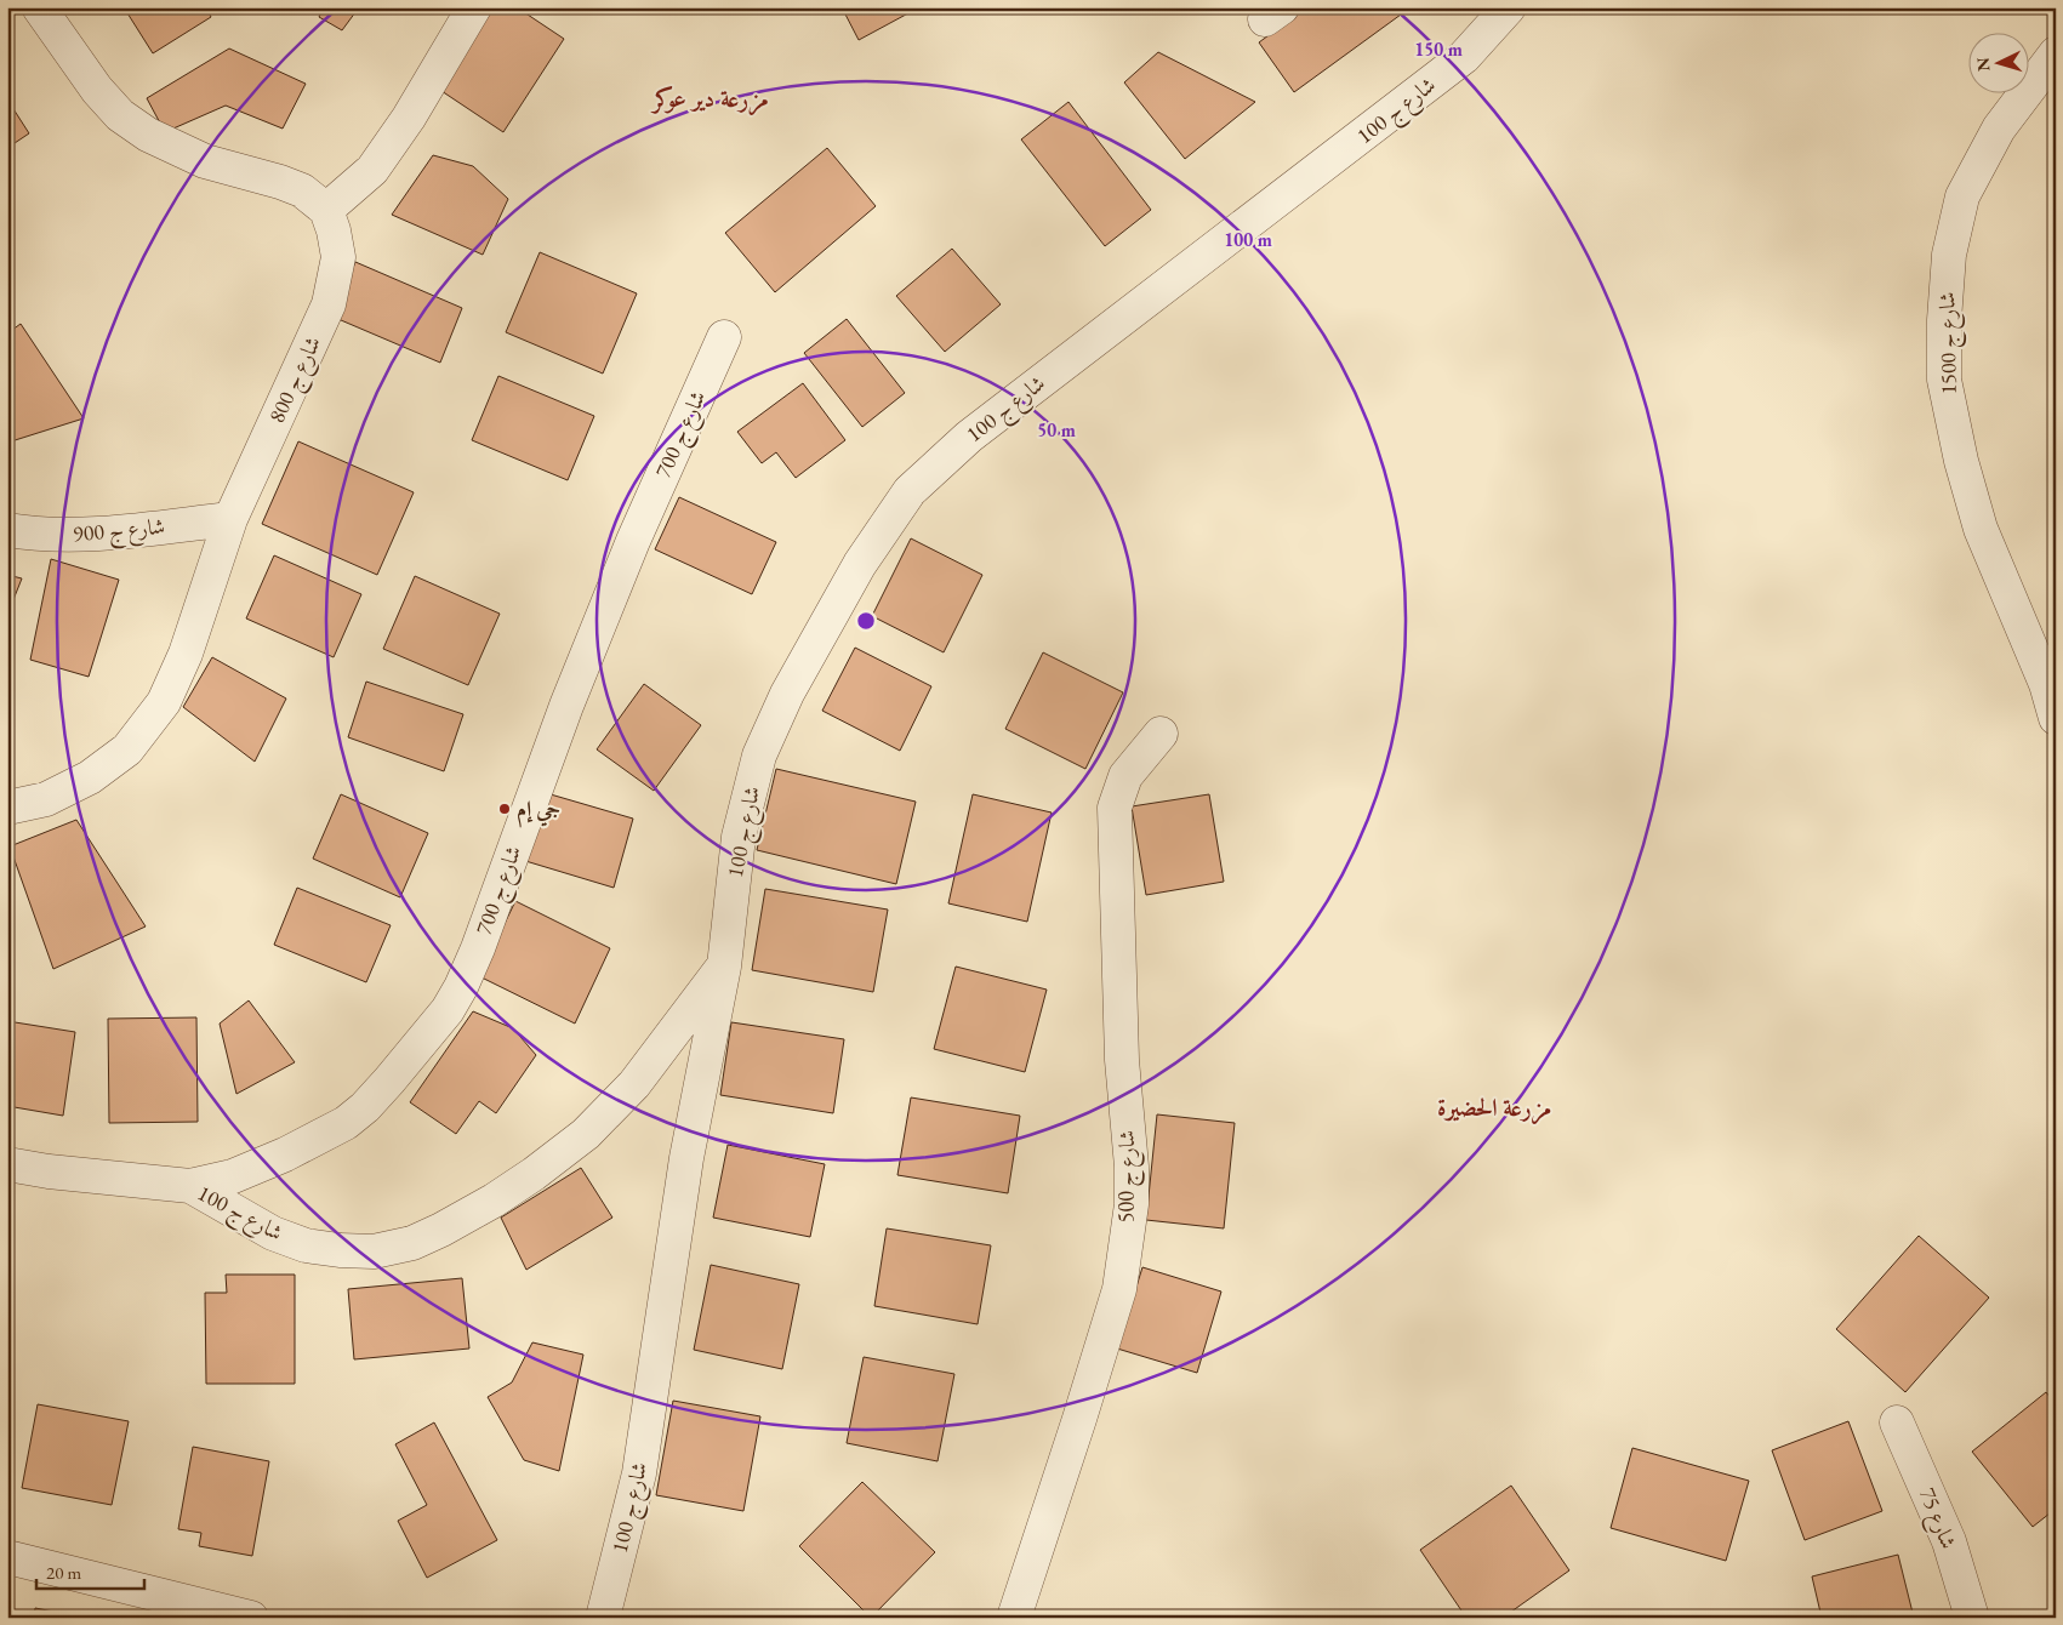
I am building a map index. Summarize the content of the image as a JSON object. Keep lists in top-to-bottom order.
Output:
{
  "streets": {
    "street": [
      "شارع ج 100",
      "شارع ج 1500",
      "شارع ج 800",
      "شارع ج 700",
      "شارع ج 900",
      "شارع ج 500",
      "شارع 75"
    ]
  },
  "crossings": [
    ["شارع ج 100", "شارع ج 700"],
    ["شارع ج 800", "شارع ج 900"]
  ],
  "districts": ["مزرعة دير عوكر", "مزرعة الحضيرة"],
  "places": ["جي إم"],
  "scale_bar": "20 m",
  "north": "left",
  "rings": ["150 m", "100 m", "50 m"]
}
